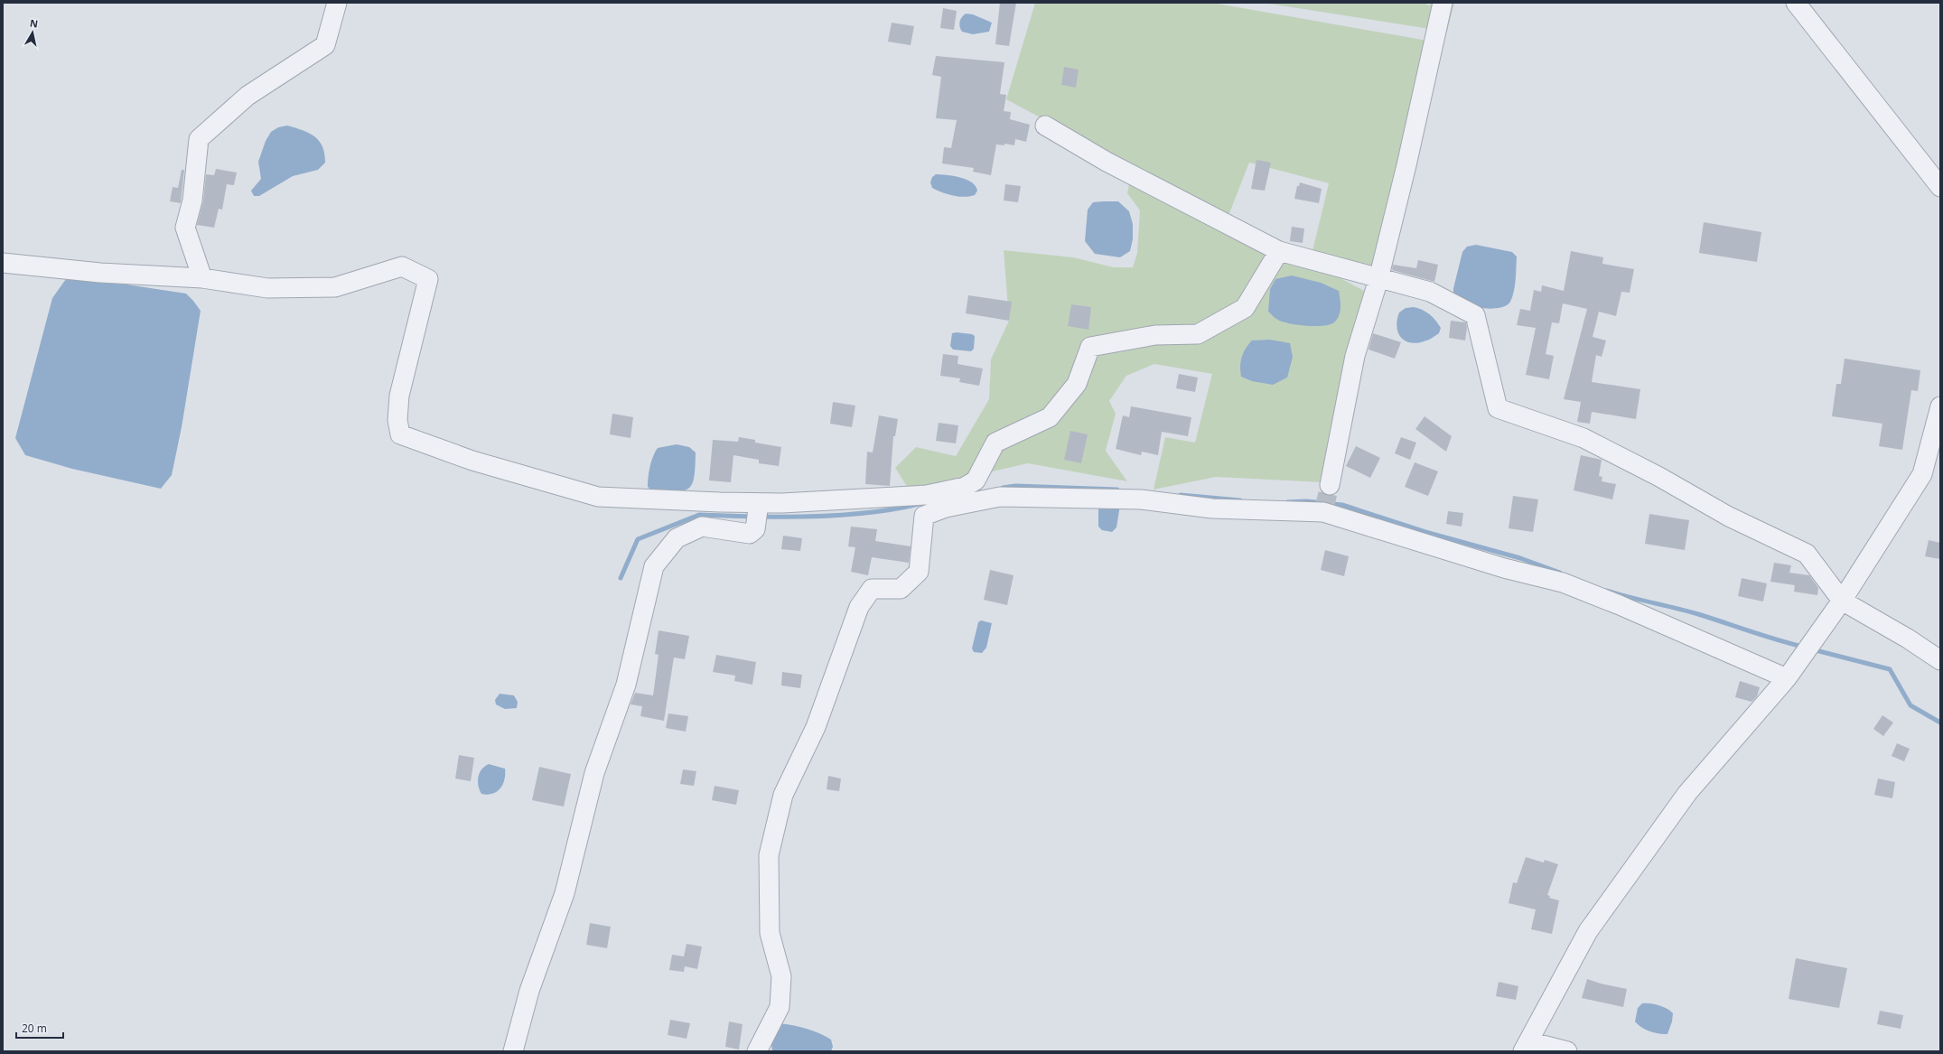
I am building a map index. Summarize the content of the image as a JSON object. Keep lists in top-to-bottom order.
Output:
{
  "scale_bar": "20 m",
  "north": "top"
}
